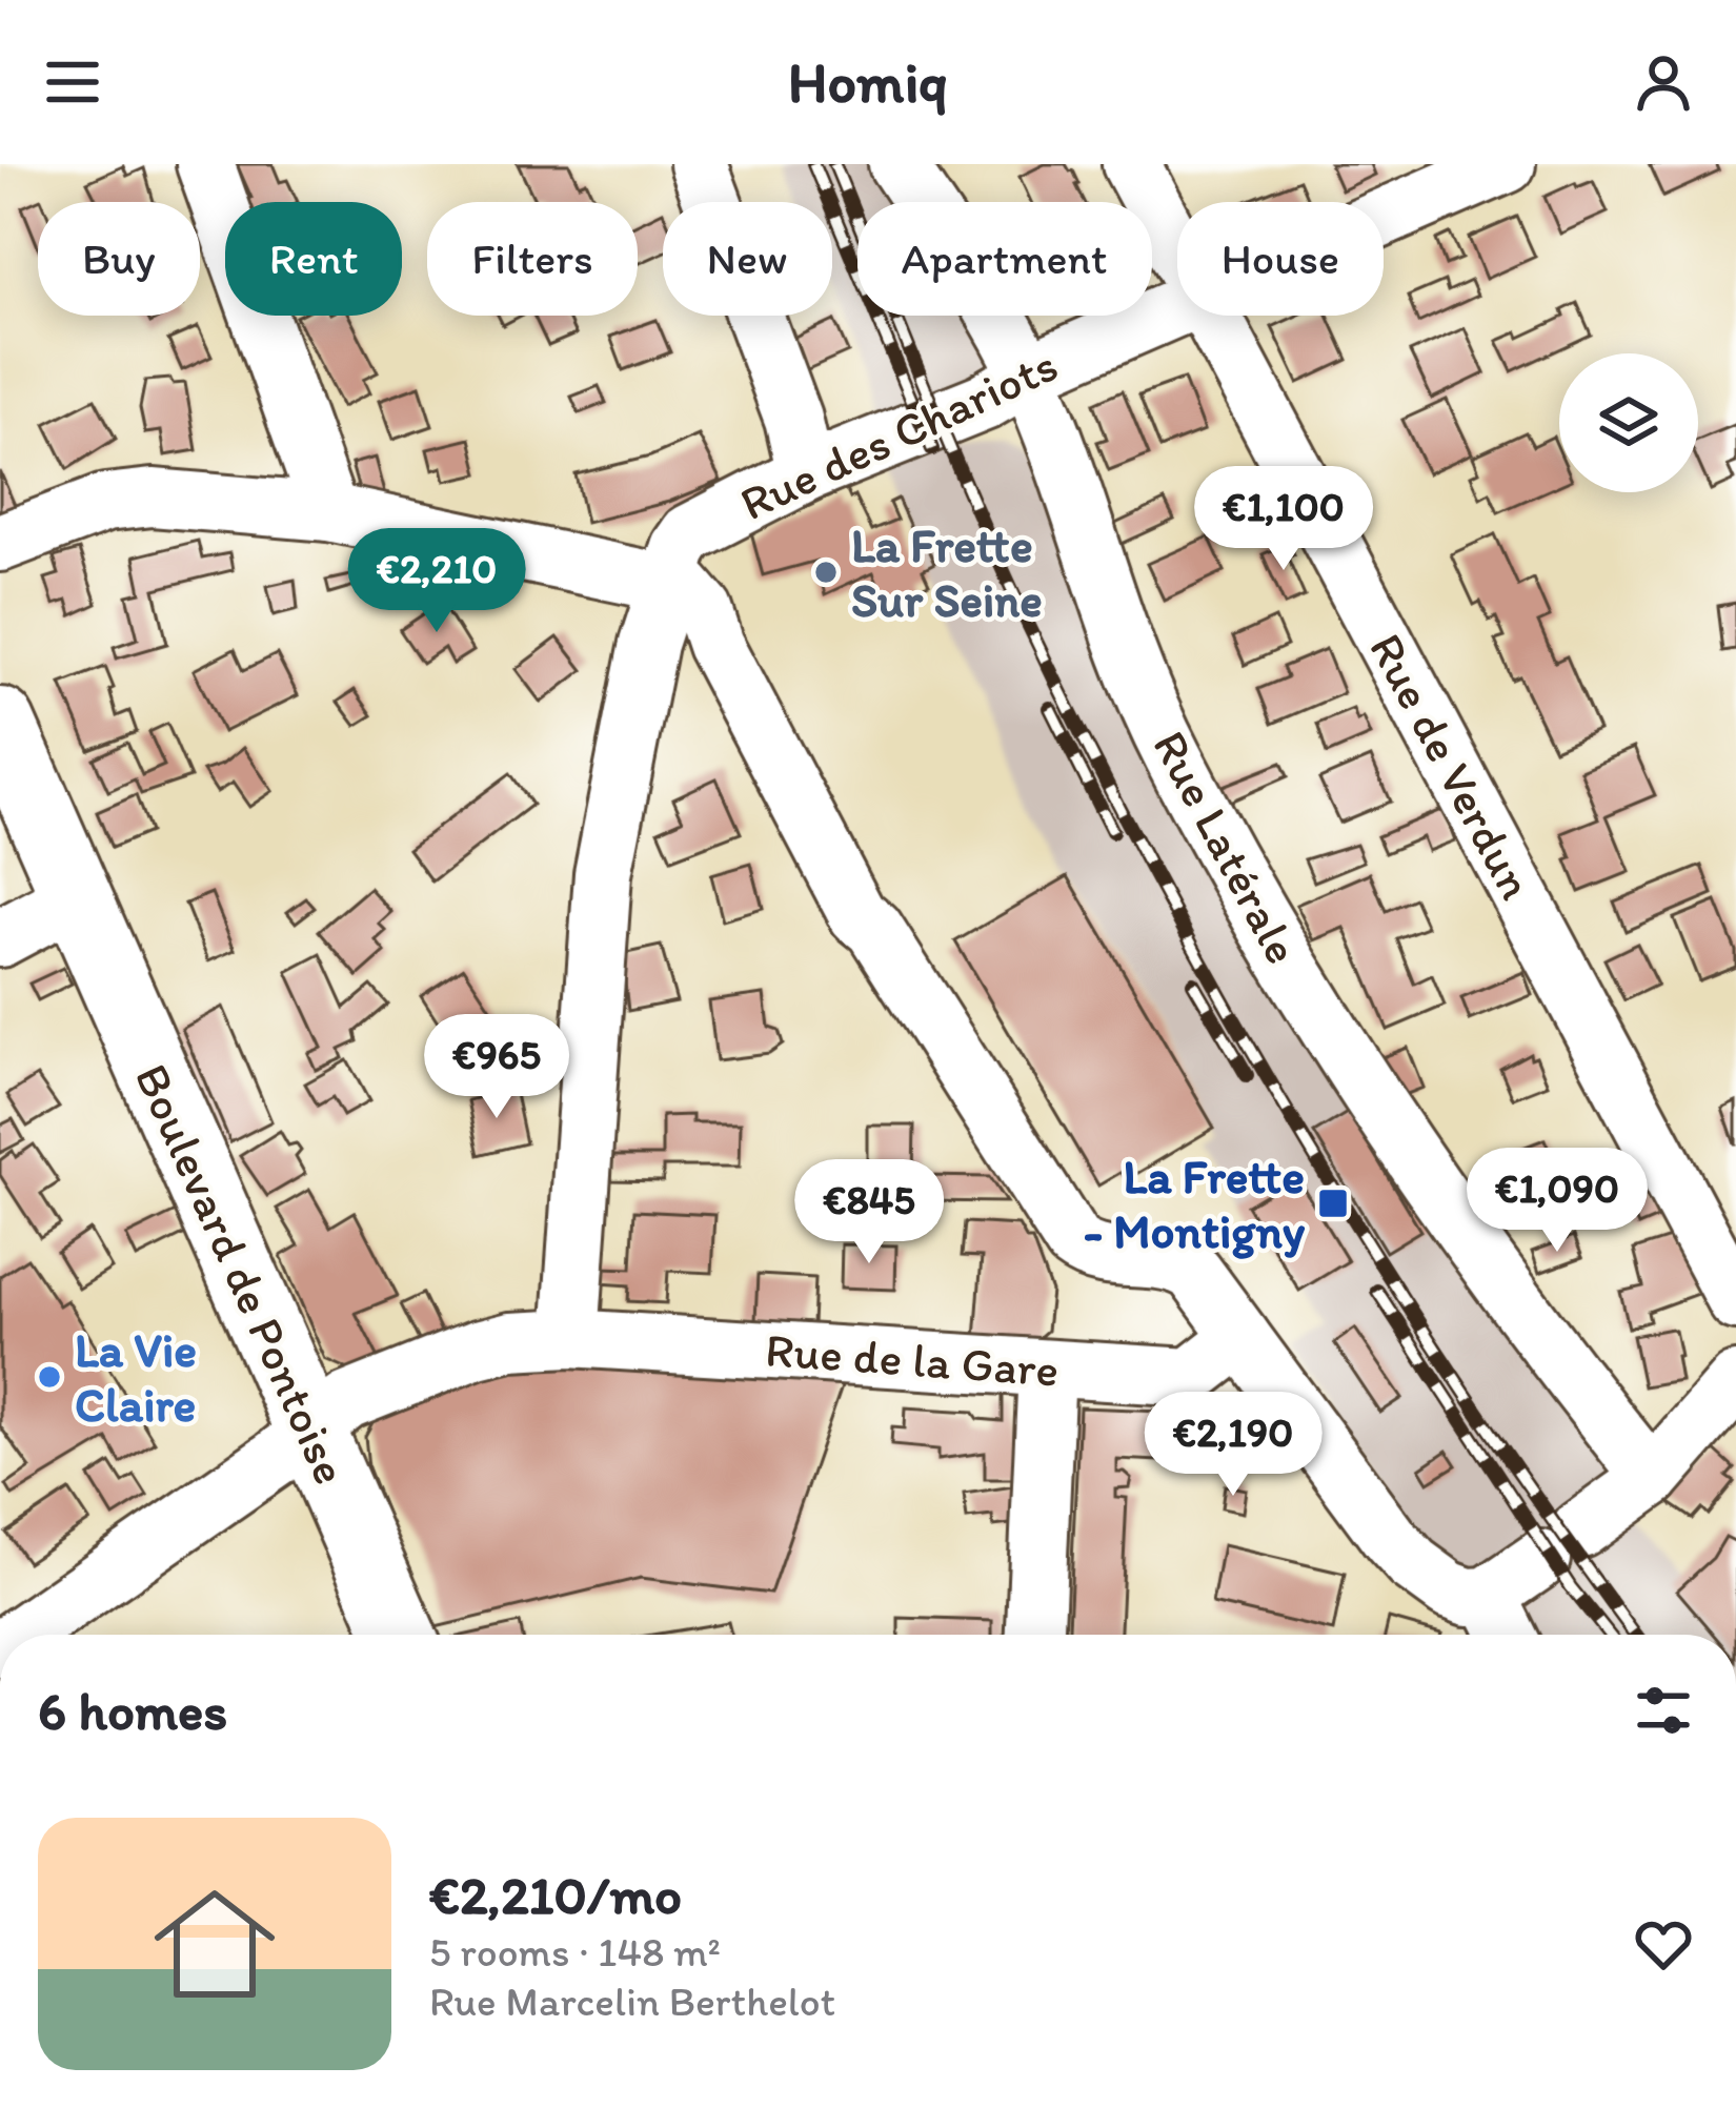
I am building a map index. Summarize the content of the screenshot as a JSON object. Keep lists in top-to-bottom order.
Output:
{
  "streets": {
    "main road": ["Boulevard de Pontoise"],
    "street": [
      "Rue des Chariots",
      "Rue de Verdun",
      "Rue Latérale",
      "Rue de la Gare"
    ]
  },
  "crossings": [
    ["Rue des Chariots", "Rue Latérale"],
    ["Rue des Chariots", "Rue de la Gare"],
    ["Boulevard de Pontoise", "Rue de la Gare"]
  ],
  "places": {
    "other": ["La Frette Sur Seine", "La Vie Claire"],
    "transit": ["La Frette - Montigny"]
  },
  "page": {
    "header": "Homiq",
    "chip": [
      "Buy",
      "Rent",
      "Filters",
      "New",
      "Apartment",
      "House"
    ],
    "price": [
      "€1,100",
      "€2,210",
      "€965",
      "€1,090",
      "€845",
      "€2,190"
    ],
    "heading": "6 homes",
    "list": [
      {
        "name": "€2,210/mo",
        "note": "5 rooms · 148 m² · Rue Marcelin Berthelot"
      }
    ]
  }
}
